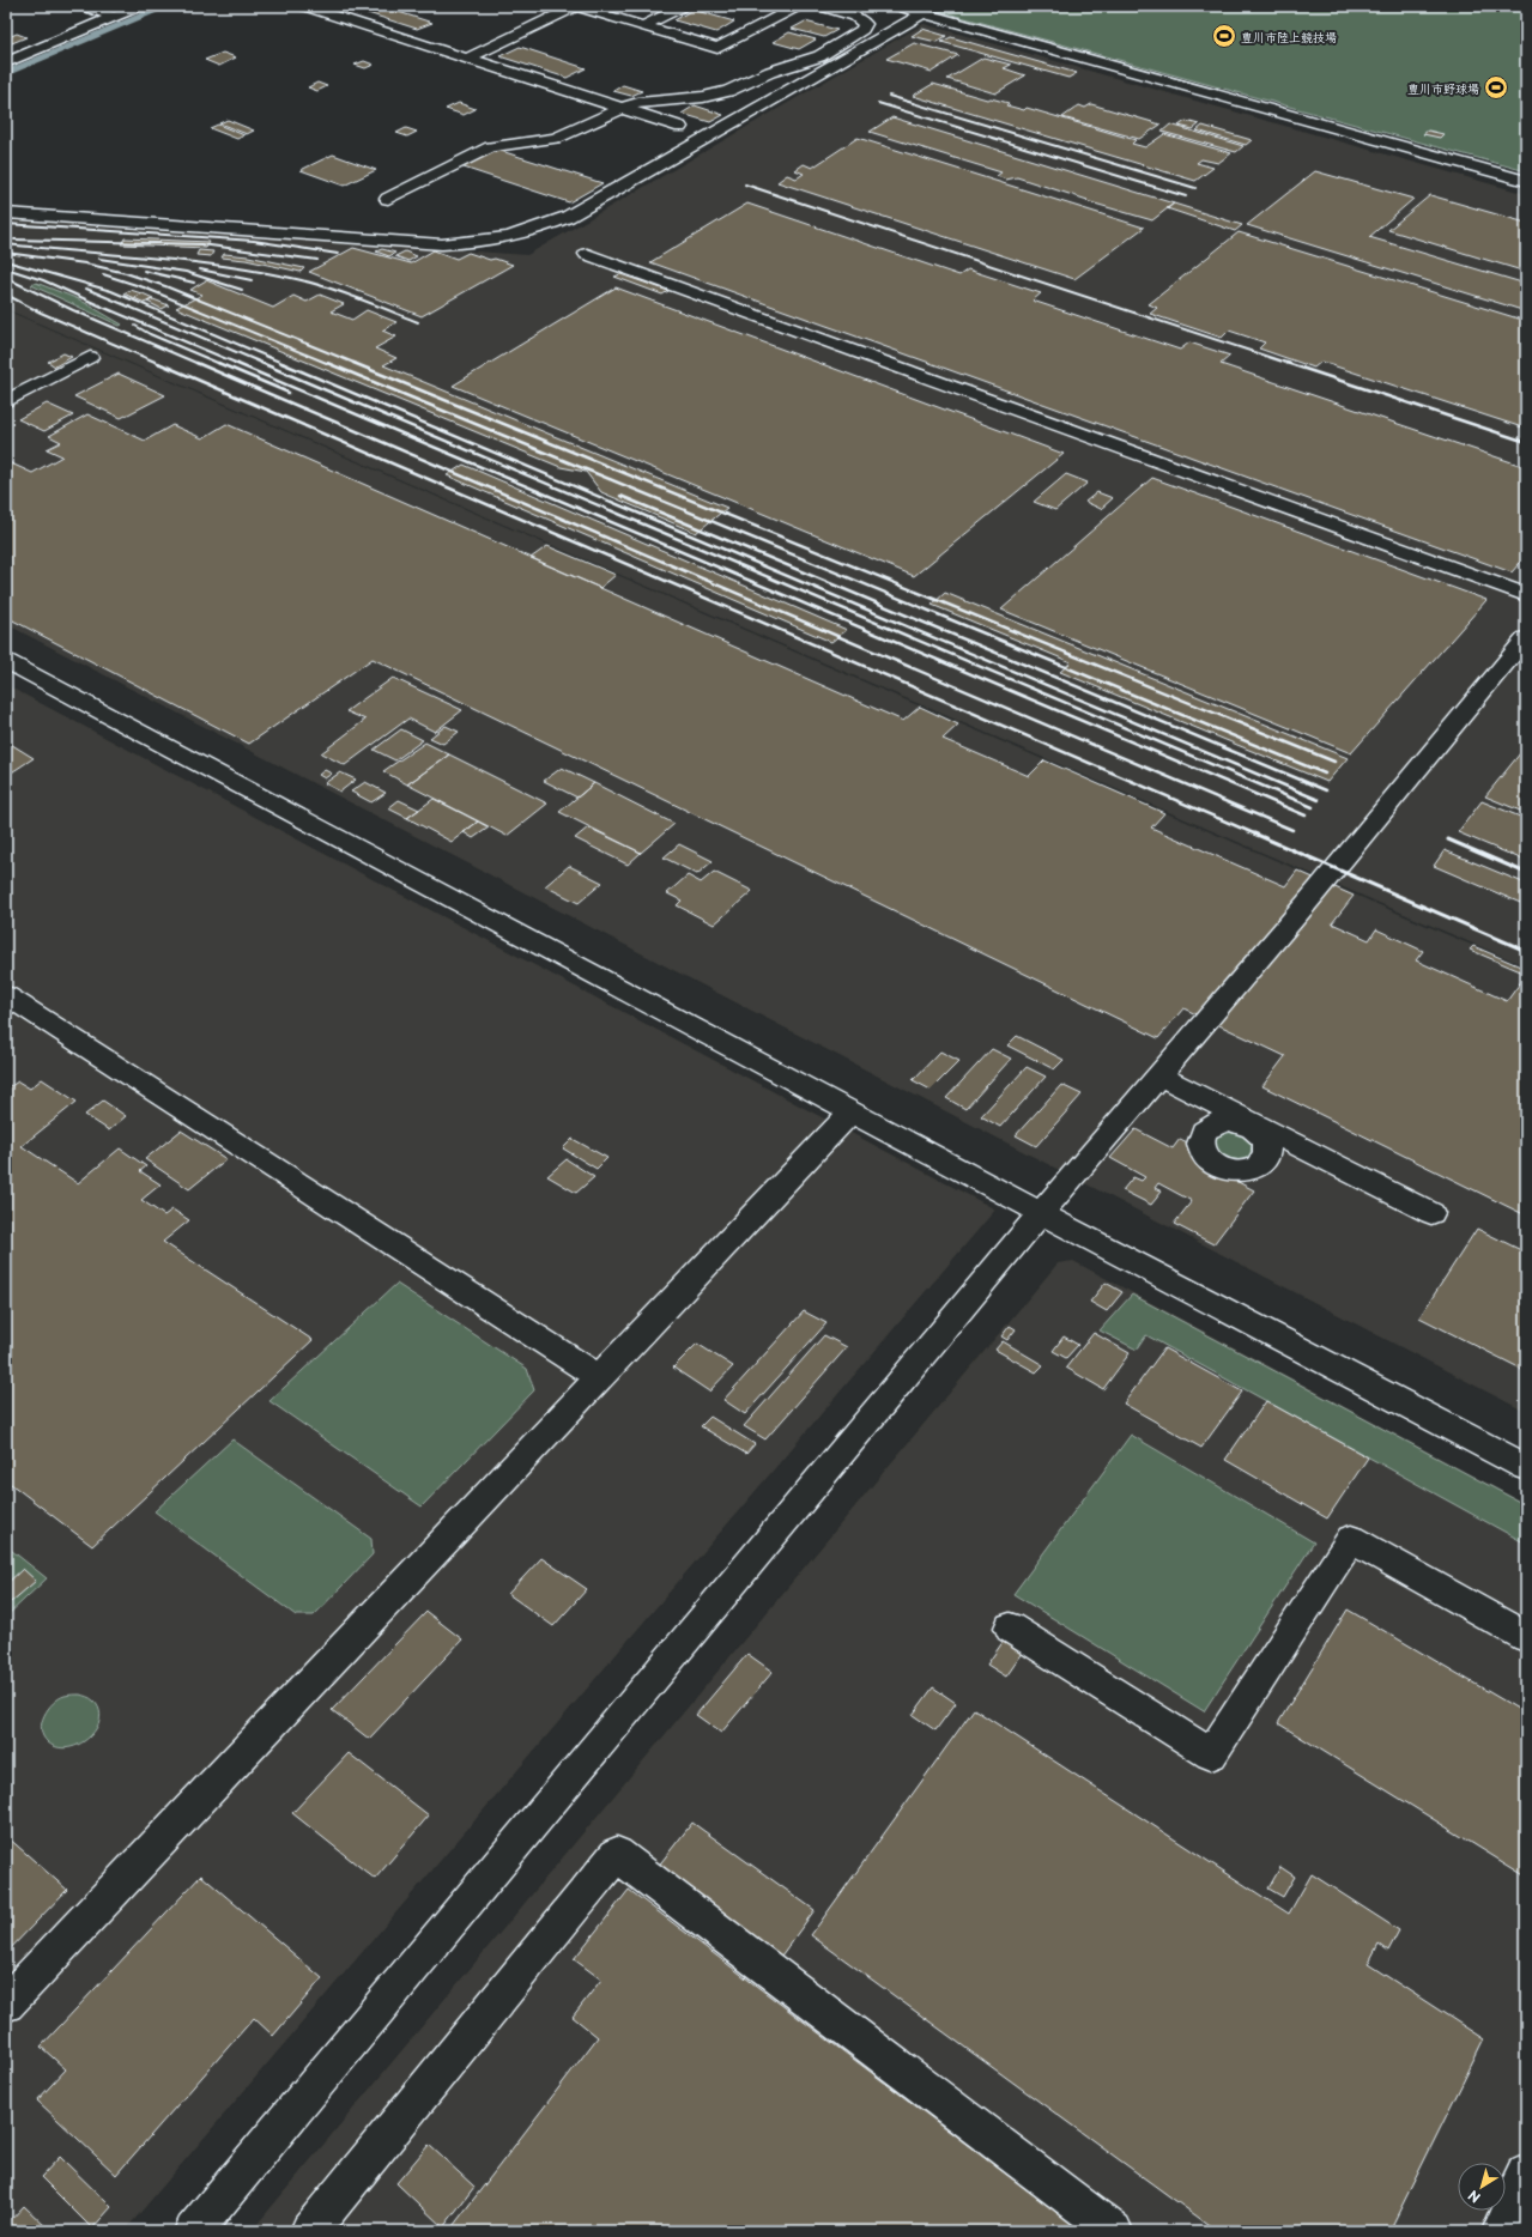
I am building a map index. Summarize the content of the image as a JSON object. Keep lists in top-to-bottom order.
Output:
{
  "places": {
    "sports": ["豊川市陸上競技場", "豊川市野球場"]
  },
  "north": "bottom left"
}
